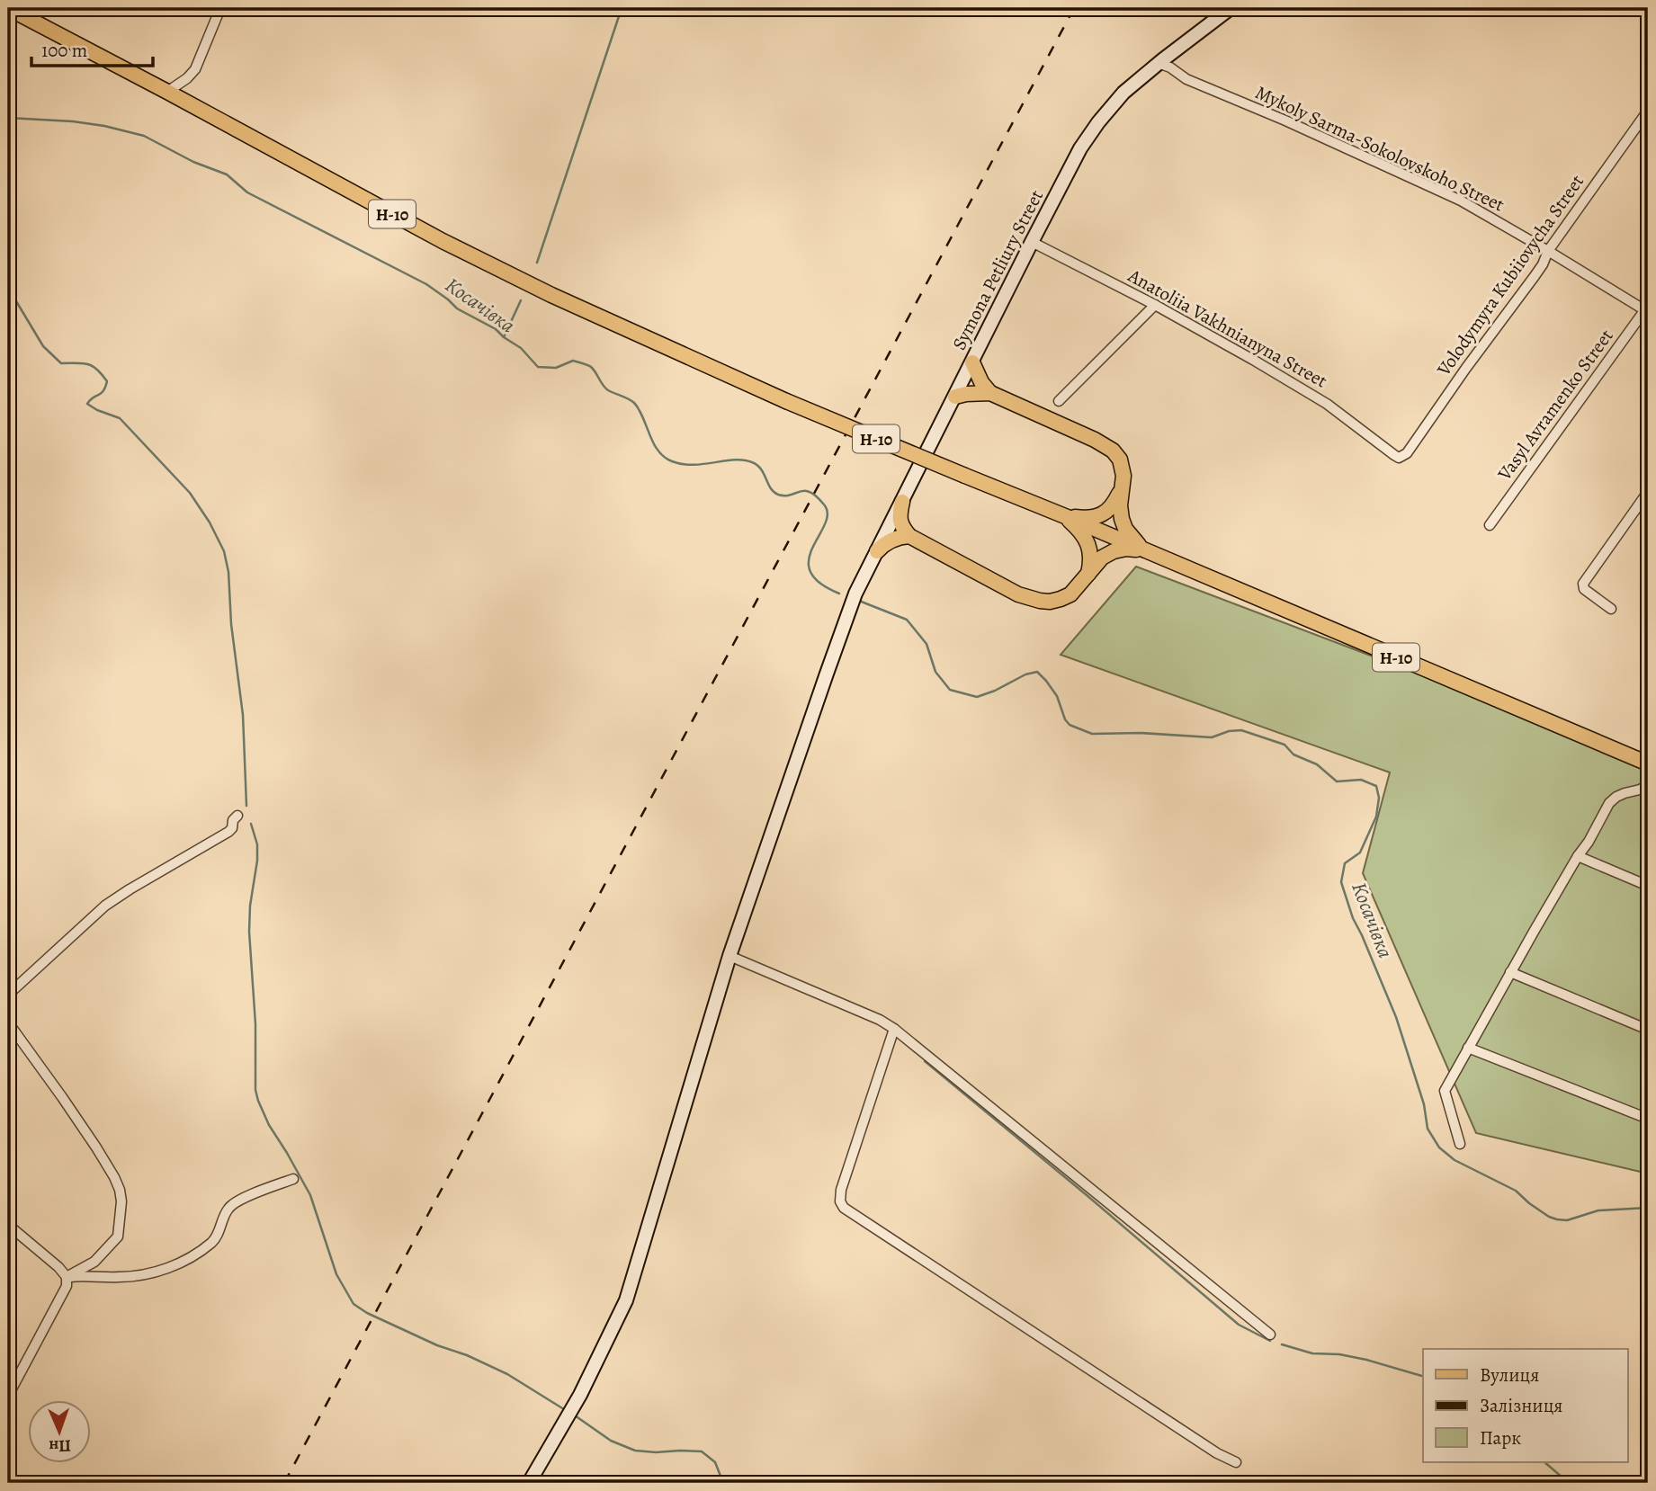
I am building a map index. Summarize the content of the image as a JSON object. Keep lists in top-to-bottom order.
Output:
{
  "streets": {
    "main road": ["Н-10"],
    "street": [
      "Mykoly Sarma-Sokolovskoho Street",
      "Symona Petliury Street",
      "Volodymyra Kubiiovycha Street",
      "Anatoliia Vakhnianyna Street",
      "Vasyl Avramenko Street"
    ]
  },
  "crossings": [
    ["Mykoly Sarma-Sokolovskoho Street", "Symona Petliury Street"],
    ["Mykoly Sarma-Sokolovskoho Street", "Volodymyra Kubiiovycha Street"],
    ["Mykoly Sarma-Sokolovskoho Street", "Vasyl Avramenko Street"],
    ["Symona Petliury Street", "Anatoliia Vakhnianyna Street"],
    ["Volodymyra Kubiiovycha Street", "Anatoliia Vakhnianyna Street"]
  ],
  "water": ["Косачівка"],
  "legend": ["Вулиця", "Залізниця", "Парк"],
  "scale_bar": "100 m",
  "north": "bottom"
}
